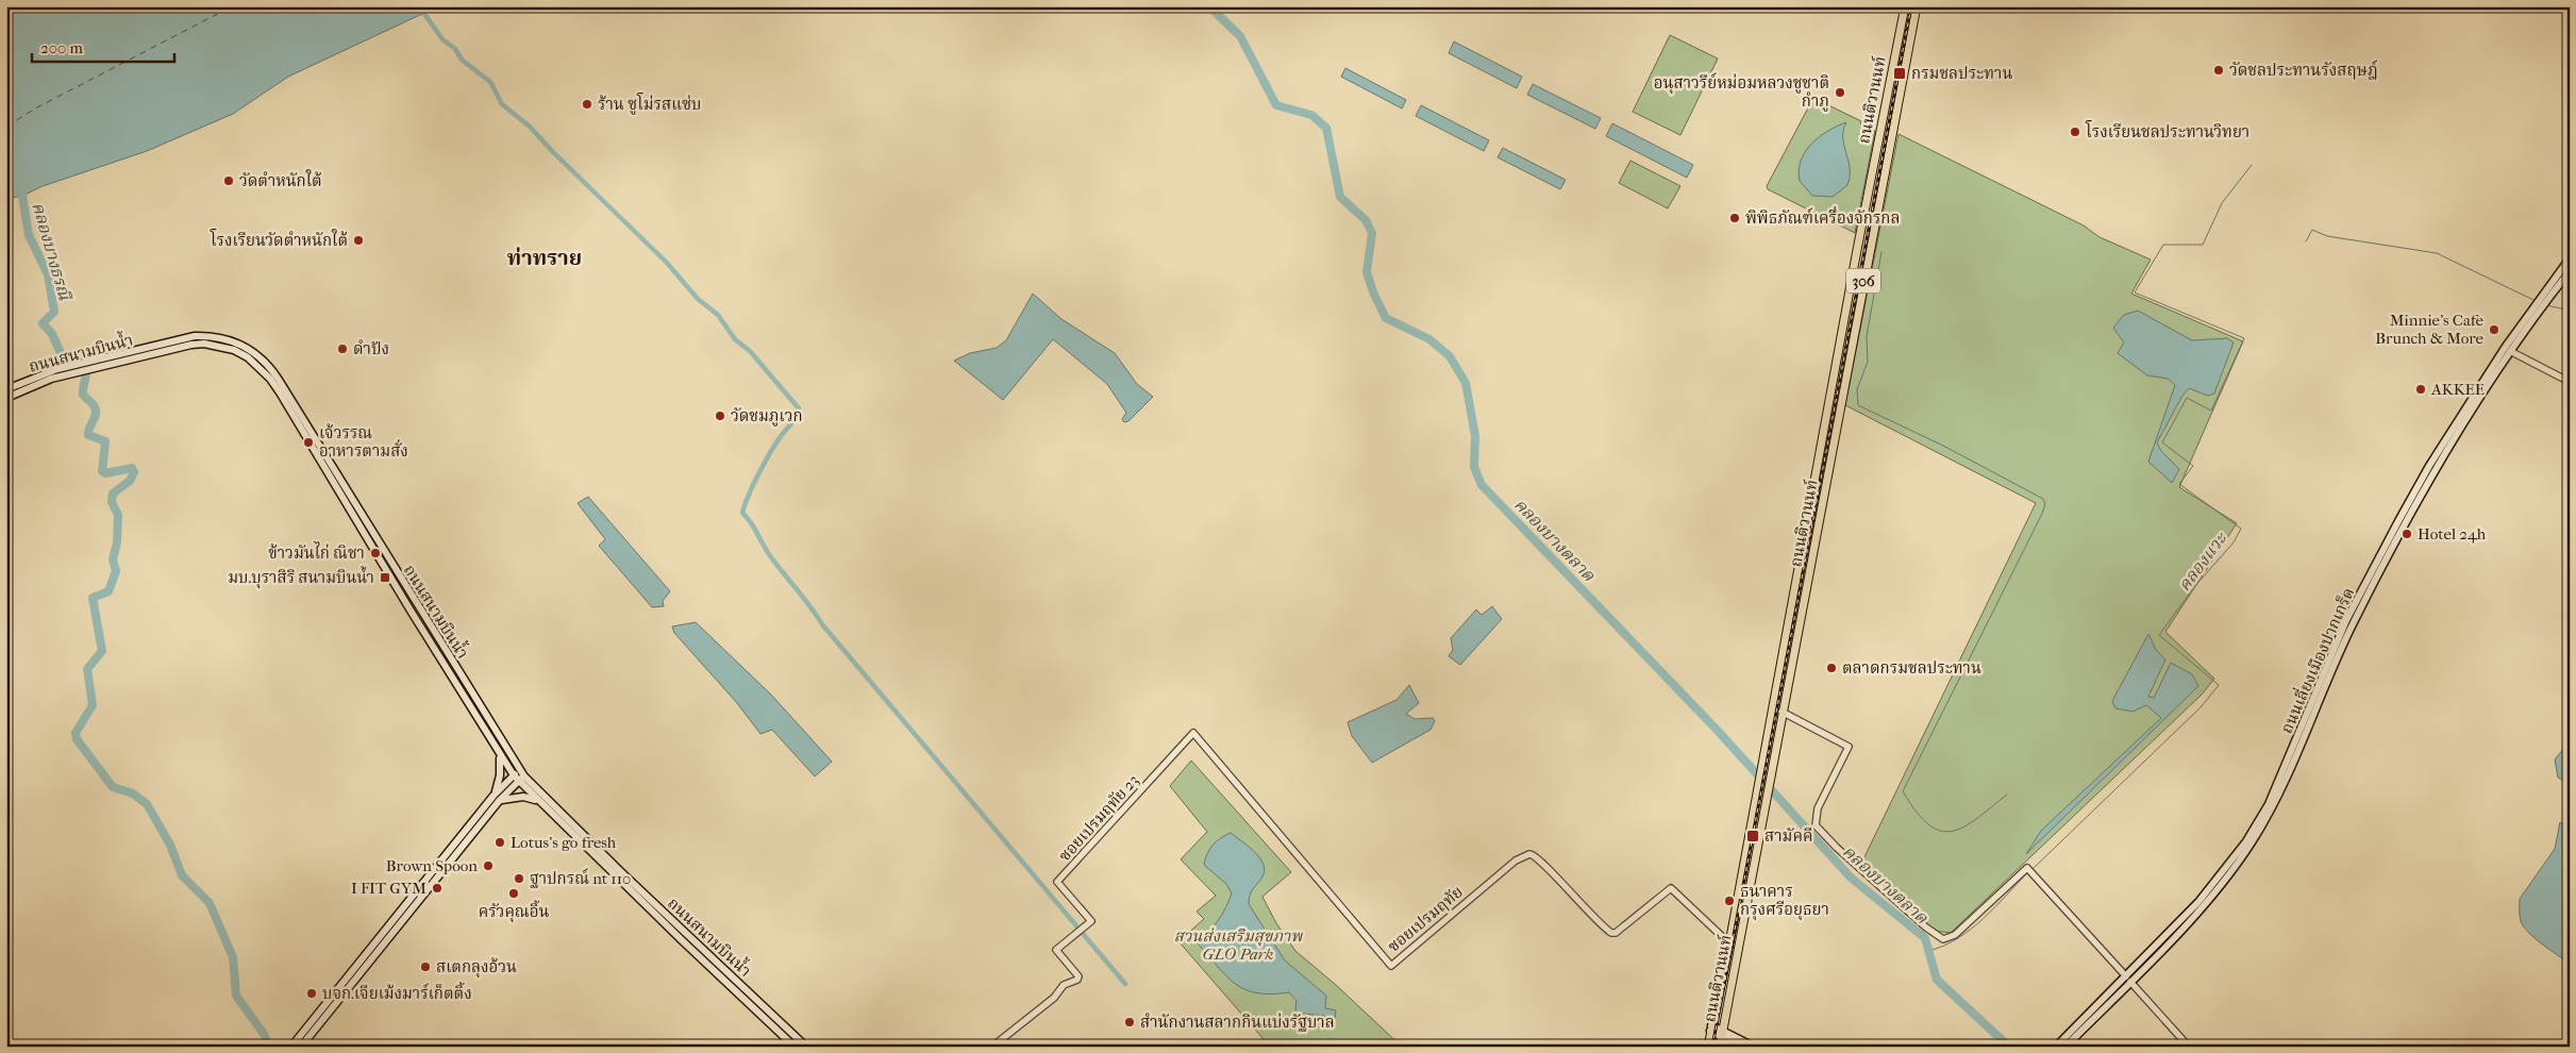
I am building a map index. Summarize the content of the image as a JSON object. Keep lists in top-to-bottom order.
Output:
{
  "streets": {
    "main road": [
      "ถนนติวานนท์",
      "306",
      "ถนนสนามบินน้ำ",
      "ถนนเลี่ยงเมืองปากเกร็ด"
    ],
    "street": ["ซอยเปรมฤทัย 23", "ซอยเปรมฤทัย"]
  },
  "crossings": [
    ["ถนนติวานนท์", "ซอยเปรมฤทัย"],
    ["ซอยเปรมฤทัย 23", "ซอยเปรมฤทัย"]
  ],
  "districts": ["ท่าทราย"],
  "water": ["คลองบางธรณี", "คลองบางตลาด", "คลองแวะ"],
  "parks": ["สวนส่งเสริมสุขภาพ GLO Park"],
  "places": {
    "other": [
      "วัดชลประทานรังสฤษฎ์",
      "อนุสาวรีย์หม่อมหลวงชูชาติ กำภู",
      "ร้าน ซูโม่รสแซ่บ",
      "โรงเรียนชลประทานวิทยา",
      "วัดตำหนักใต้",
      "พิพิธภัณฑ์เครื่องจักรกล",
      "โรงเรียนวัดตำหนักใต้",
      "Minnie's Cafe Brunch & More",
      "ดำปัง",
      "AKKEE",
      "วัดชมภูเวก",
      "เจ้วรรณ อาหารตามสั่ง",
      "Hotel 24h",
      "ข้าวมันไก่ ณิชา",
      "ตลาดกรมชลประทาน",
      "Lotus's go fresh",
      "Brown Spoon",
      "ฐาปกรณ์ nt 110",
      "I FIT GYM",
      "ครัวคุณอิ้น",
      "ธนาคาร กรุงศรีอยุธยา",
      "สเตกลุงอ้วน",
      "บจก.เจียเม้งมาร์เก็ตติ้ง",
      "สำนักงานสลากกินแบ่งรัฐบาล"
    ],
    "transit": ["กรมชลประทาน", "มบ.บุราสิริ สนามบินน้ำ", "สามัคคี"]
  },
  "scale_bar": "200 m"
}
